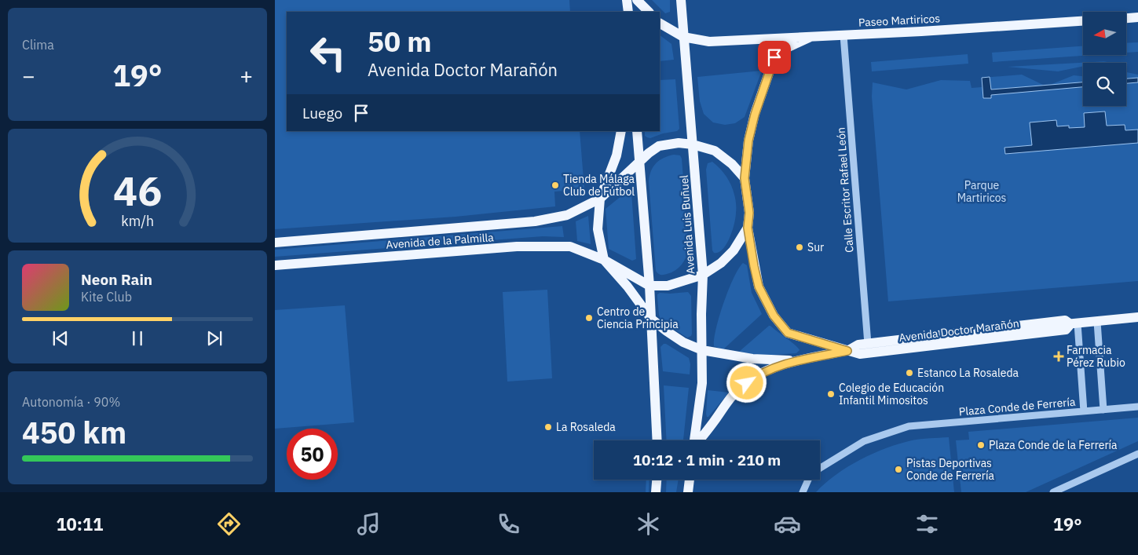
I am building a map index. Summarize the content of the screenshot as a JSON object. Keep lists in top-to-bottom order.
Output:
{
  "streets": {
    "main road": [
      "Paseo Martiricos",
      "Avenida Luis Buñuel",
      "Avenida de la Palmilla",
      "Avenida Doctor Marañón"
    ],
    "street": ["Calle Escritor Rafael León", "Plaza Conde de Ferrería"]
  },
  "crossings": [
    ["Paseo Martiricos", "Calle Escritor Rafael León"],
    ["Paseo Martiricos", "Avenida Luis Buñuel"],
    ["Paseo Martiricos", "Avenida Doctor Marañón"],
    ["Calle Escritor Rafael León", "Avenida Doctor Marañón"],
    ["Avenida Luis Buñuel", "Avenida de la Palmilla"],
    ["Avenida Luis Buñuel", "Avenida Doctor Marañón"],
    ["Avenida de la Palmilla", "Avenida Doctor Marañón"]
  ],
  "parks": ["Parque Martiricos"],
  "places": {
    "other": [
      "Tienda Málaga Club de Fútbol",
      "Sur",
      "Centro de Ciencia Principia",
      "Estanco La Rosaleda",
      "Colegio de Educación Infantil Mimositos",
      "La Rosaleda",
      "Plaza Conde de la Ferrería",
      "Pistas Deportivas Conde de Ferrería"
    ],
    "health": ["Farmacia Pérez Rubio"]
  },
  "north": "left",
  "page": {
    "tile": [
      "Clima",
      ["Autonomía · 90%", "450 km"]
    ],
    "turn": ["50 m", "Avenida Doctor Marañón"],
    "heat": ["−", "19°", "+"],
    "then": "Luego",
    "song": ["Neon Rain", "Kite Club"],
    "limit": "50",
    "trip": "10:12 · 1 min · 210 m",
    "tabs": ["10:11", "19°"],
    "gauge": ["46", "km/h"]
  }
}
